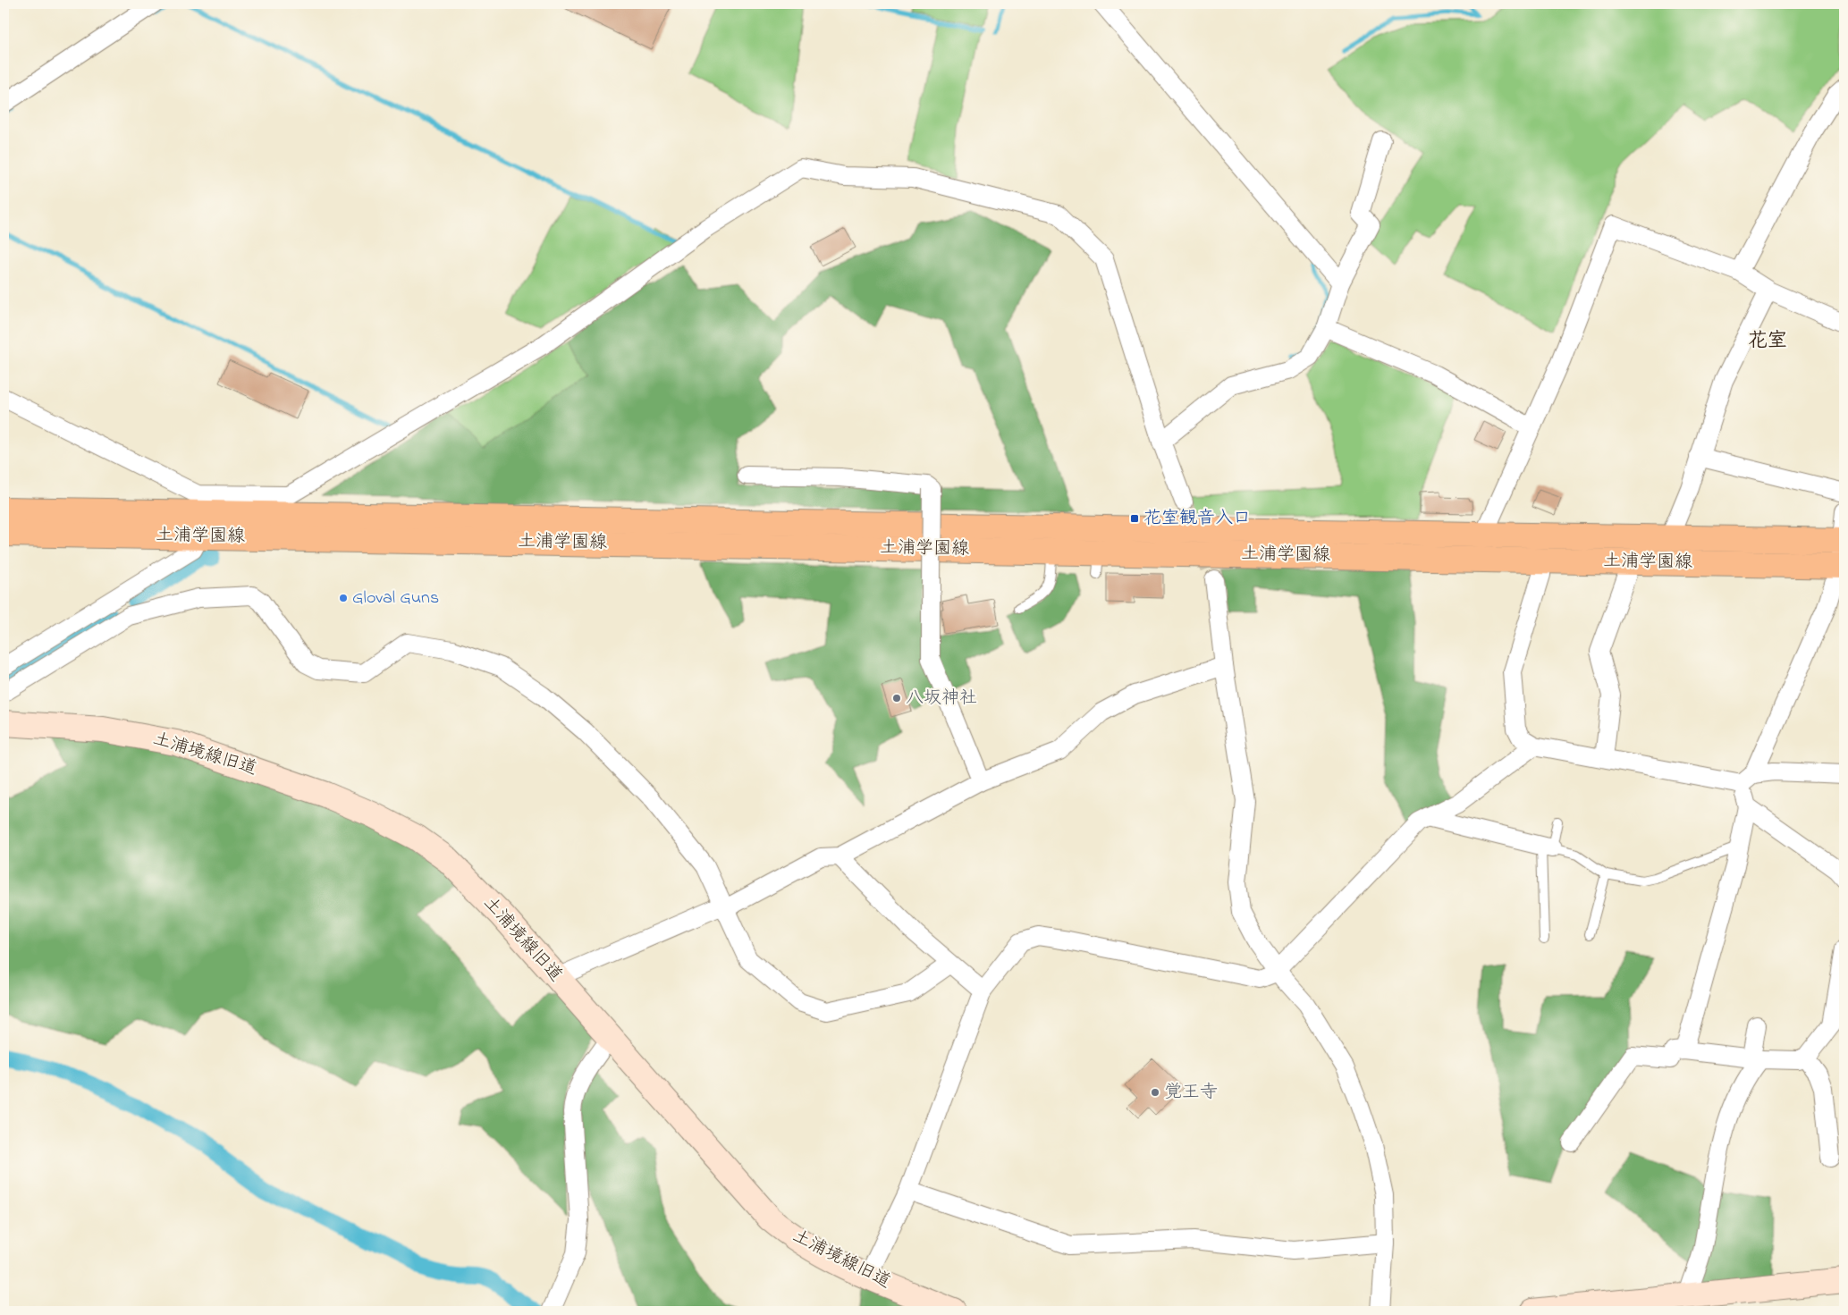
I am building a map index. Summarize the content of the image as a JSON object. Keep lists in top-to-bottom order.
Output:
{
  "streets": {
    "main road": ["土浦学園線"],
    "street": ["土浦境線旧道"]
  },
  "districts": ["花室"],
  "places": {
    "transit": ["花室観音入口"],
    "other": ["Gloval Guns", "八坂神社", "覚王寺"]
  }
}
